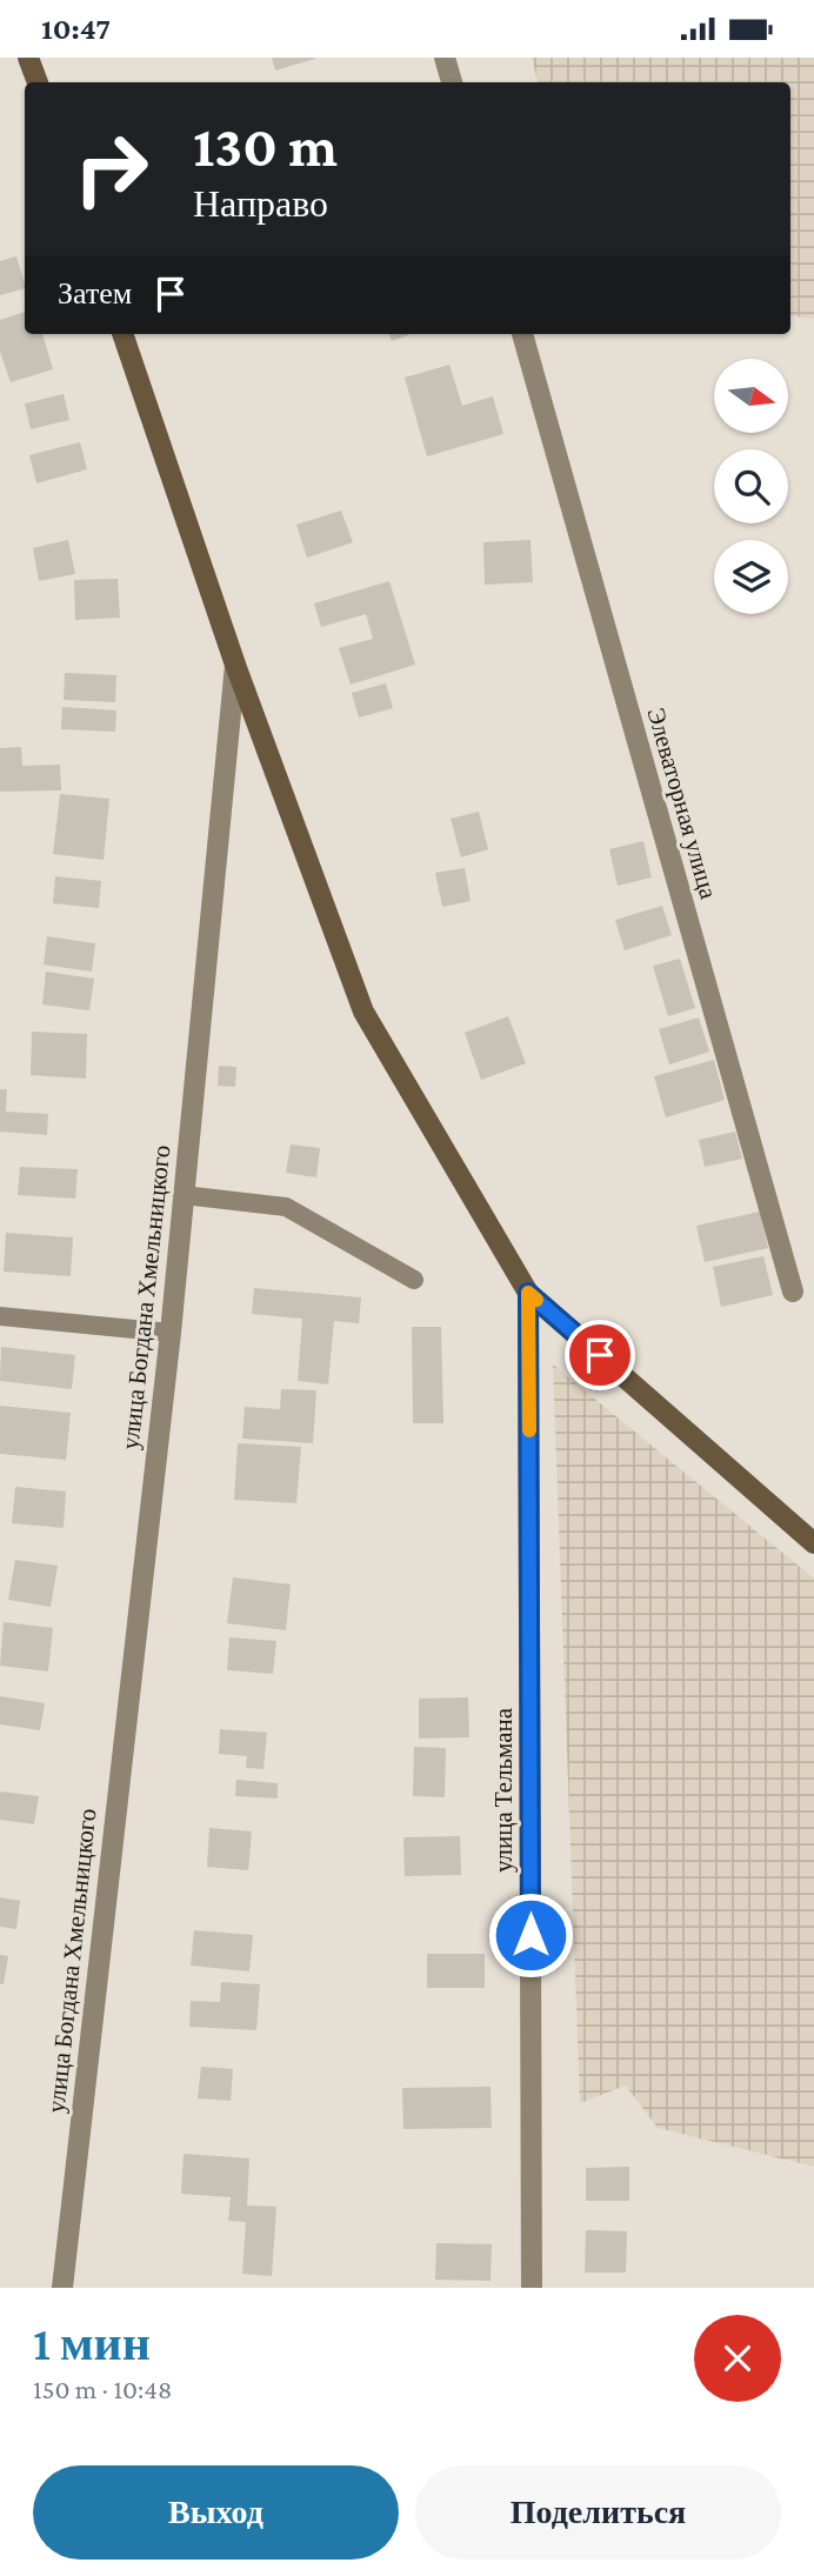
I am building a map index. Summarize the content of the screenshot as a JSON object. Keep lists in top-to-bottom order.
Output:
{
  "streets": {
    "street": ["Элеваторная улица", "улица Богдана Хмельницкого", "улица Тельмана"]
  },
  "north": "right",
  "page": {
    "status": "10:47",
    "turn": ["130 m", "Направо"],
    "then": "Затем",
    "heading": ["1 мин", "150 m · 10:48"],
    "buttons": ["Выход", "Поделиться"]
  }
}
